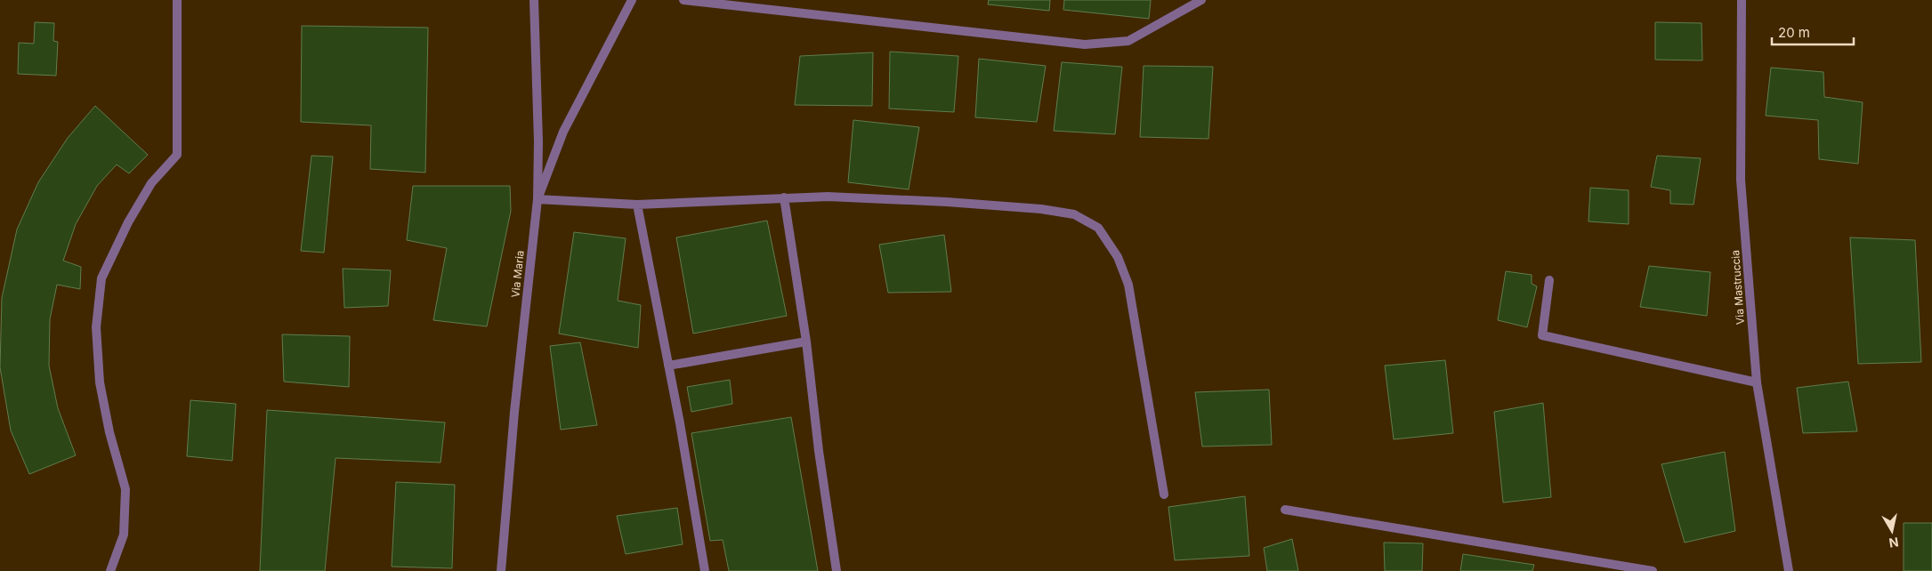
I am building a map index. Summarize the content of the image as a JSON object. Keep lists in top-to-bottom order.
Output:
{
  "streets": {
    "street": ["Via Maria", "Via Mastruccia"]
  },
  "scale_bar": "20 m",
  "north": "bottom"
}
